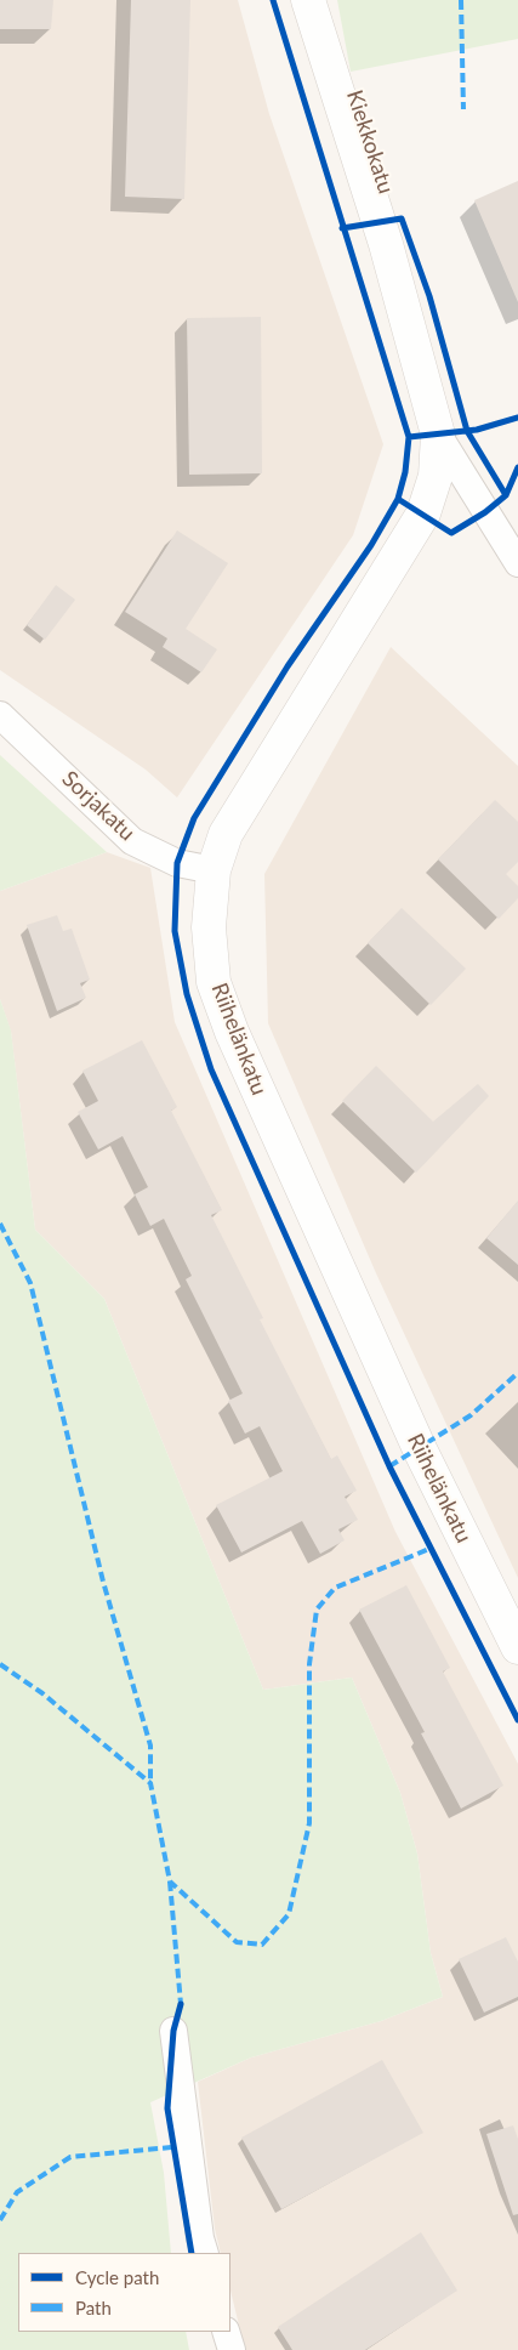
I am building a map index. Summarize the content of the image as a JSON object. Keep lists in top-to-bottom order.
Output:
{
  "streets": {
    "street": ["Kiekkokatu", "Sorjakatu", "Riihelänkatu"]
  },
  "crossings": [
    ["Kiekkokatu", "Riihelänkatu"],
    ["Sorjakatu", "Riihelänkatu"]
  ],
  "legend": ["Cycle path", "Path"]
}
